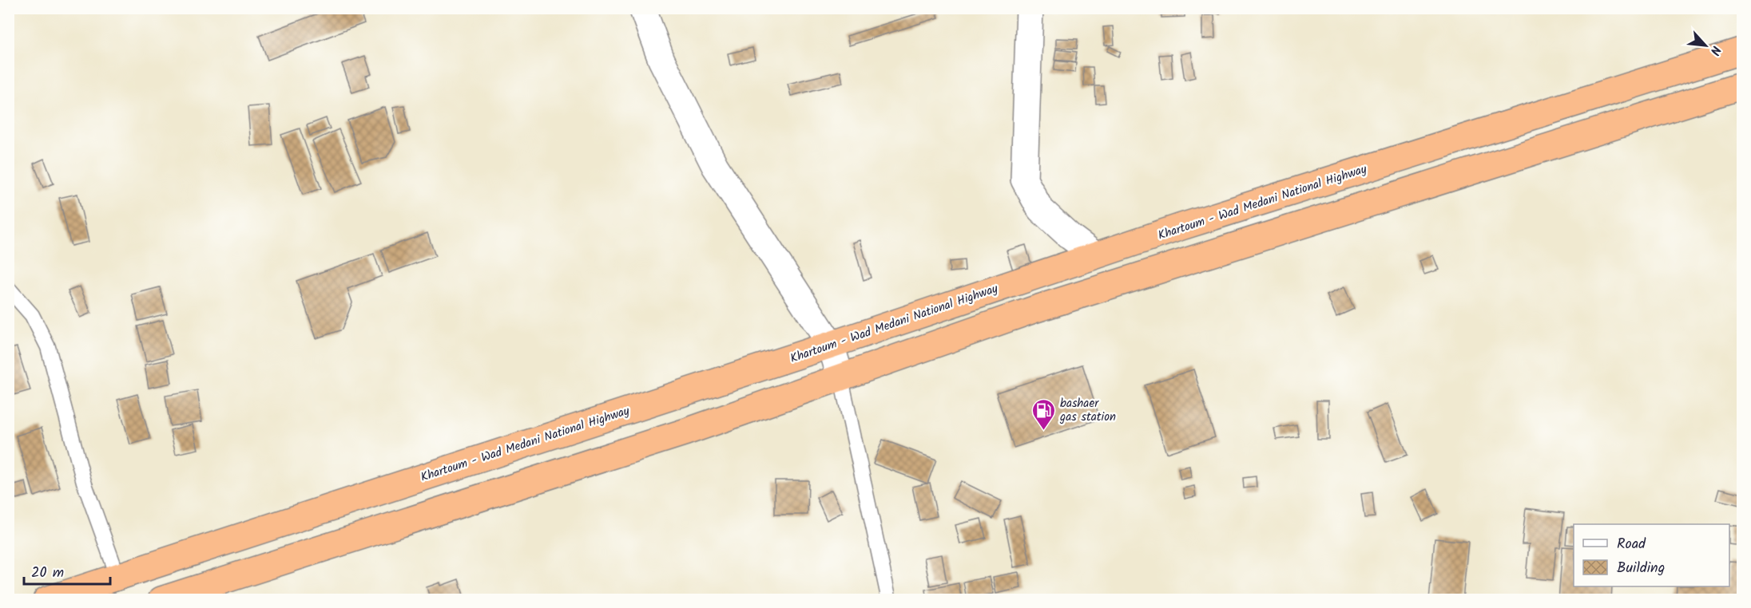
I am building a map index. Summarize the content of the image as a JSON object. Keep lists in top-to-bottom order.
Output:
{
  "streets": {
    "highway": ["Khartoum - Wad Medani National Highway"]
  },
  "places": {
    "fuel station": ["bashaer gas station"]
  },
  "legend": ["Road", "Building"],
  "scale_bar": "20 m",
  "north": "bottom right"
}
